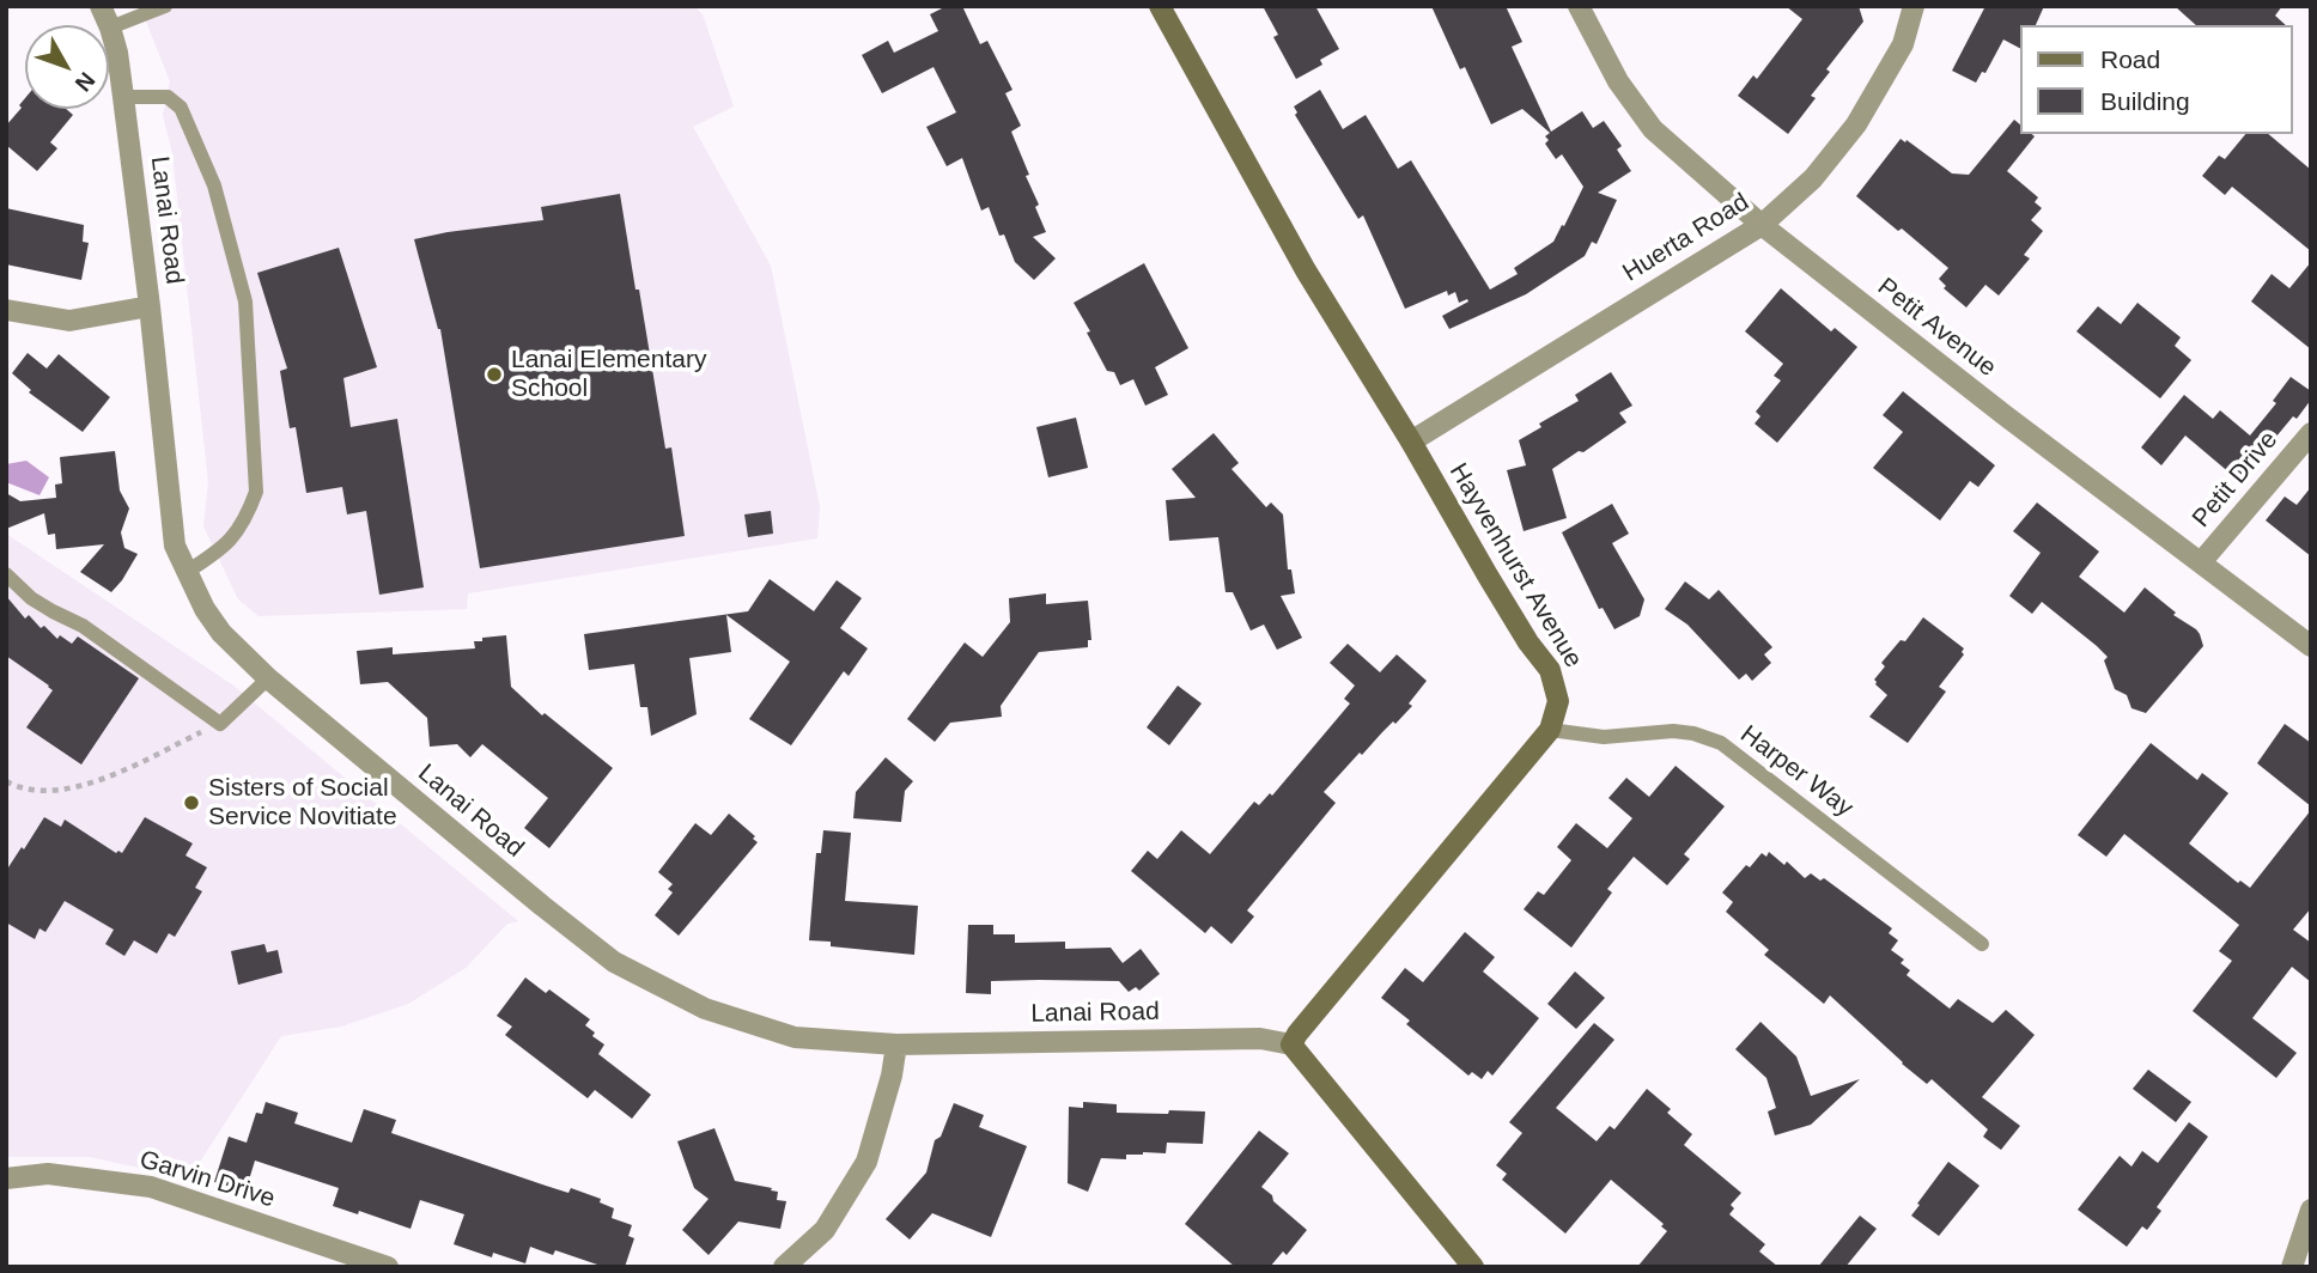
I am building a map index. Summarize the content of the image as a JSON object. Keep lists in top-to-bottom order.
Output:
{
  "streets": {
    "main road": ["Hayvenhurst Avenue"],
    "street": [
      "Lanai Road",
      "Huerta Road",
      "Petit Avenue",
      "Petit Drive",
      "Garvin Drive"
    ],
    "lane": ["Harper Way"]
  },
  "crossings": [
    ["Huerta Road", "Petit Avenue"],
    ["Huerta Road", "Hayvenhurst Avenue"],
    ["Petit Avenue", "Petit Drive"],
    ["Hayvenhurst Avenue", "Harper Way"]
  ],
  "places": ["Lanai Elementary School", "Sisters of Social Service Novitiate"],
  "legend": ["Road", "Building"],
  "north": "bottom right"
}
